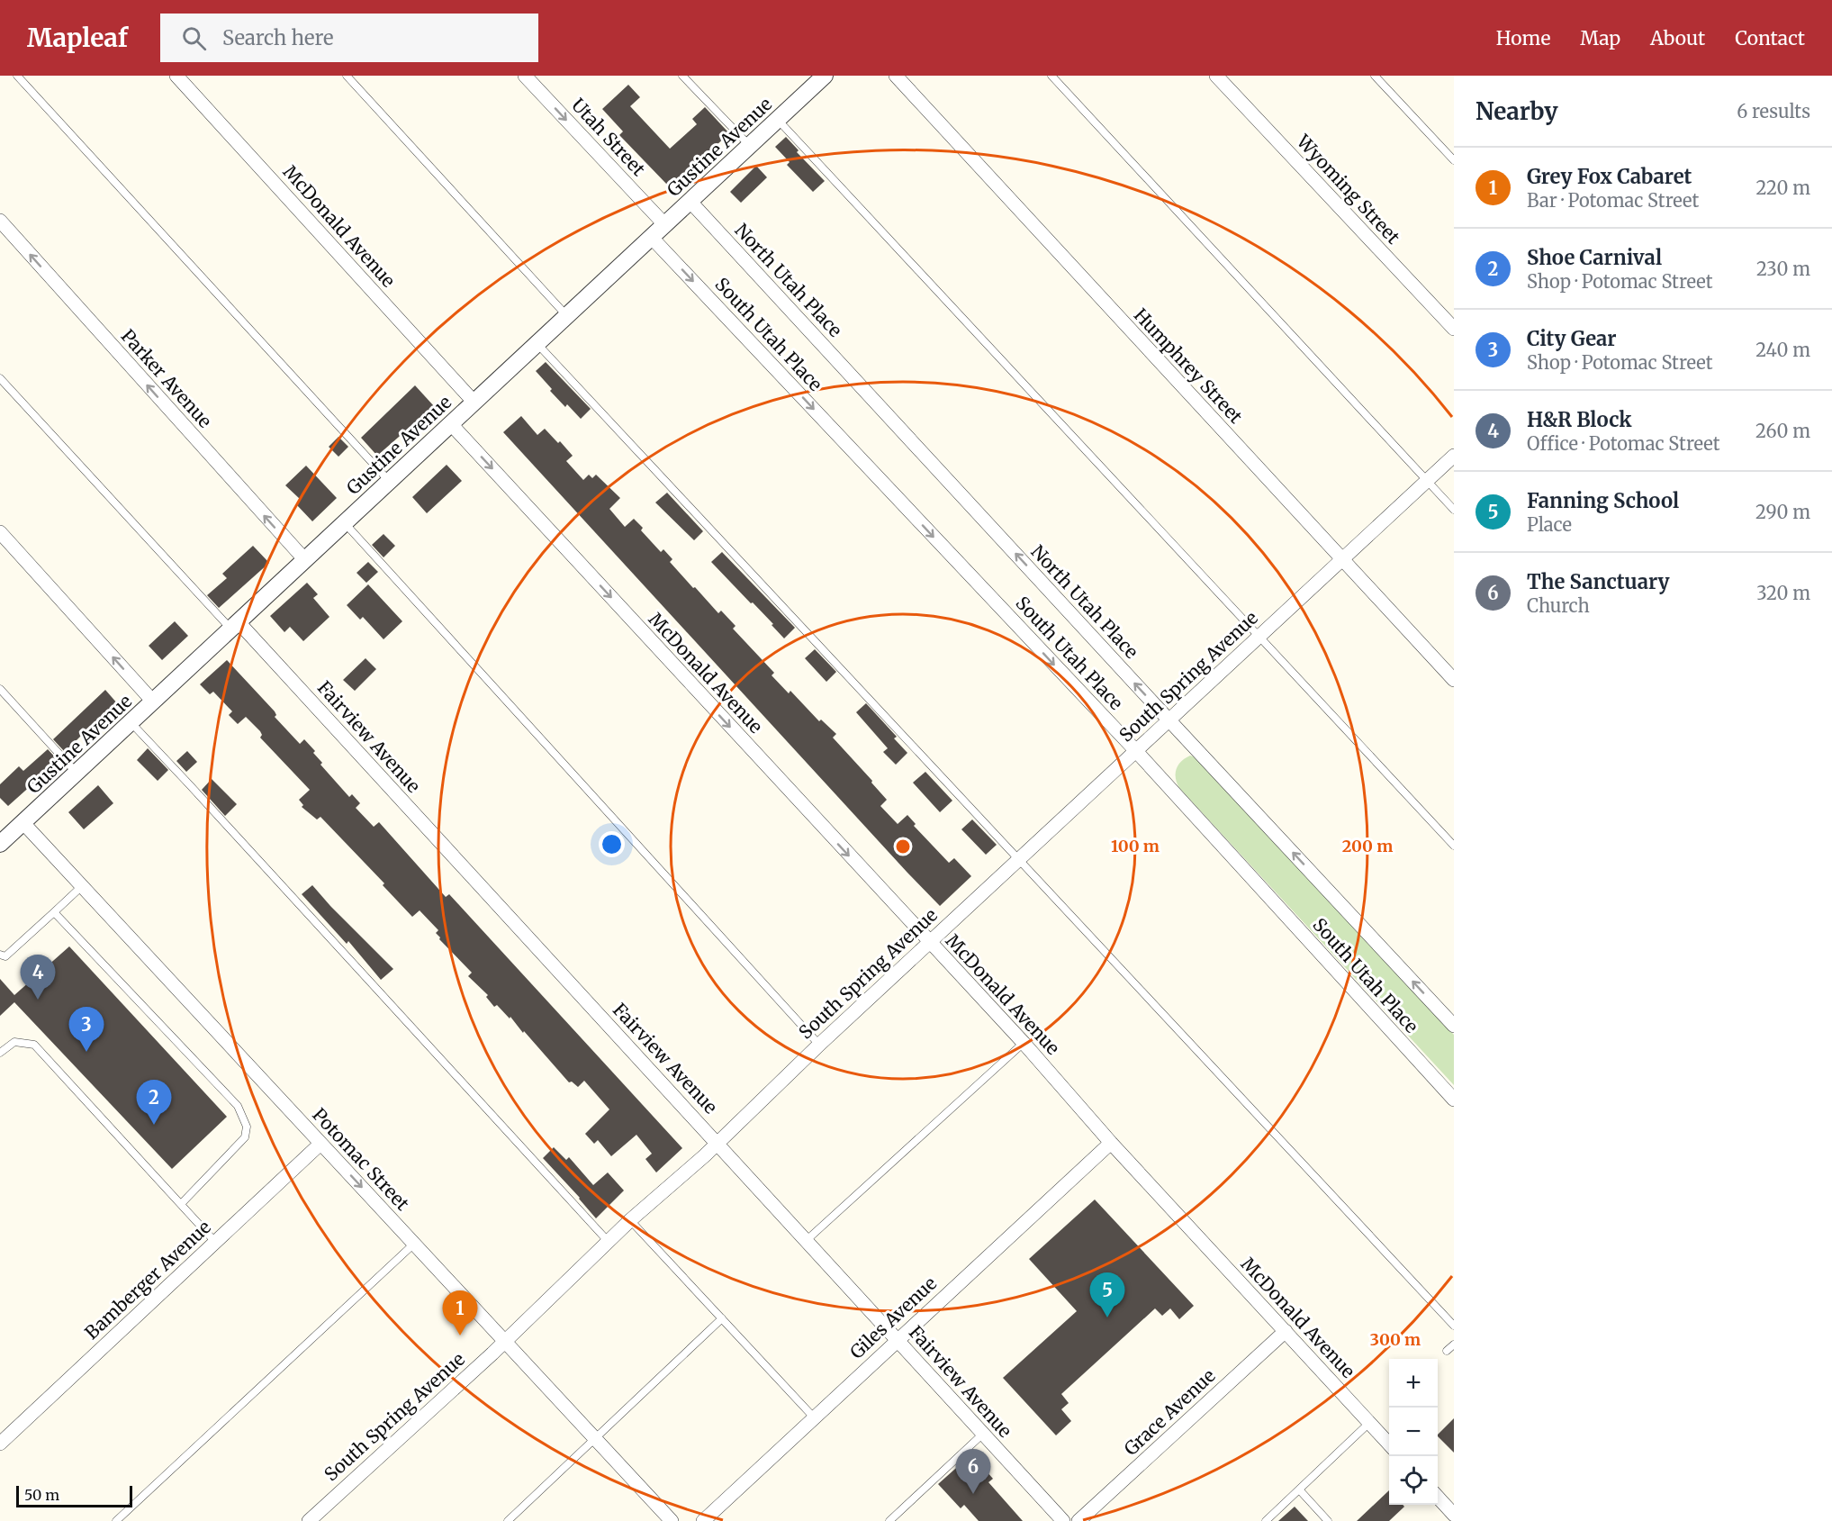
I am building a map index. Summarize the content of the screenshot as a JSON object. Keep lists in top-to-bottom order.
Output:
{
  "streets": {
    "street": [
      "Utah Street",
      "Gustine Avenue",
      "Wyoming Street",
      "McDonald Avenue",
      "North Utah Place",
      "South Utah Place",
      "Humphrey Street",
      "Parker Avenue",
      "South Spring Avenue",
      "Fairview Avenue",
      "Potomac Street",
      "Bamberger Avenue",
      "Giles Avenue",
      "Grace Avenue"
    ]
  },
  "crossings": [
    ["Utah Street", "Gustine Avenue"],
    ["Gustine Avenue", "McDonald Avenue"],
    ["Gustine Avenue", "North Utah Place"],
    ["Gustine Avenue", "South Utah Place"],
    ["Gustine Avenue", "Parker Avenue"],
    ["Gustine Avenue", "Fairview Avenue"],
    ["Gustine Avenue", "Potomac Street"],
    ["McDonald Avenue", "South Spring Avenue"],
    ["McDonald Avenue", "Giles Avenue"],
    ["McDonald Avenue", "Grace Avenue"],
    ["North Utah Place", "South Spring Avenue"],
    ["South Utah Place", "South Spring Avenue"],
    ["Humphrey Street", "South Spring Avenue"],
    ["South Spring Avenue", "Fairview Avenue"],
    ["South Spring Avenue", "Potomac Street"],
    ["Fairview Avenue", "Giles Avenue"],
    ["Potomac Street", "Bamberger Avenue"]
  ],
  "one_way": [
    "Utah Street",
    "McDonald Avenue",
    "North Utah Place",
    "South Utah Place",
    "Parker Avenue"
  ],
  "scale_bar": "50 m",
  "page": {
    "header": "Mapleaf",
    "search": "Search here",
    "nav": [
      "Home",
      "Map",
      "About",
      "Contact"
    ],
    "heading": ["Nearby", "6 results"],
    "list": [
      {
        "mark": "1",
        "name": "Grey Fox Cabaret",
        "note": "Bar · Potomac Street",
        "value": "220 m"
      },
      {
        "mark": "2",
        "name": "Shoe Carnival",
        "note": "Shop · Potomac Street",
        "value": "230 m"
      },
      {
        "mark": "3",
        "name": "City Gear",
        "note": "Shop · Potomac Street",
        "value": "240 m"
      },
      {
        "mark": "4",
        "name": "H&R Block",
        "note": "Office · Potomac Street",
        "value": "260 m"
      },
      {
        "mark": "5",
        "name": "Fanning School",
        "note": "Place",
        "value": "290 m"
      },
      {
        "mark": "6",
        "name": "The Sanctuary",
        "note": "Church",
        "value": "320 m"
      }
    ],
    "pins": [
      "4",
      "3",
      "2",
      "5",
      "1",
      "6"
    ],
    "map_buttons": ["+", "−"],
    "scale": "50 m"
  },
  "rings": ["100 m", "200 m", "300 m"]
}
